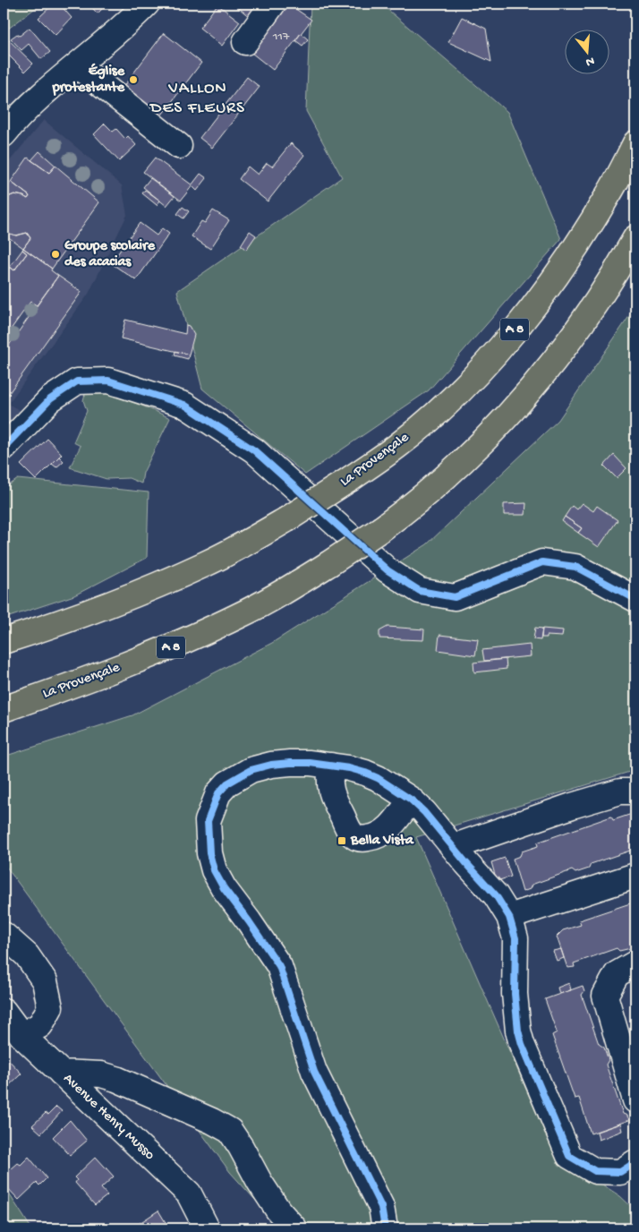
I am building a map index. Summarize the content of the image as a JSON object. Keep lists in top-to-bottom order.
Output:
{
  "streets": {
    "highway": ["A 8", "La Provençale"],
    "street": ["Avenue Henry Musso"]
  },
  "districts": ["VALLON DES FLEURS"],
  "places": {
    "other": ["Église protestante", "Groupe scolaire des acacias"],
    "transit": ["Bella Vista"]
  },
  "house_numbers": ["117"],
  "north": "bottom"
}
